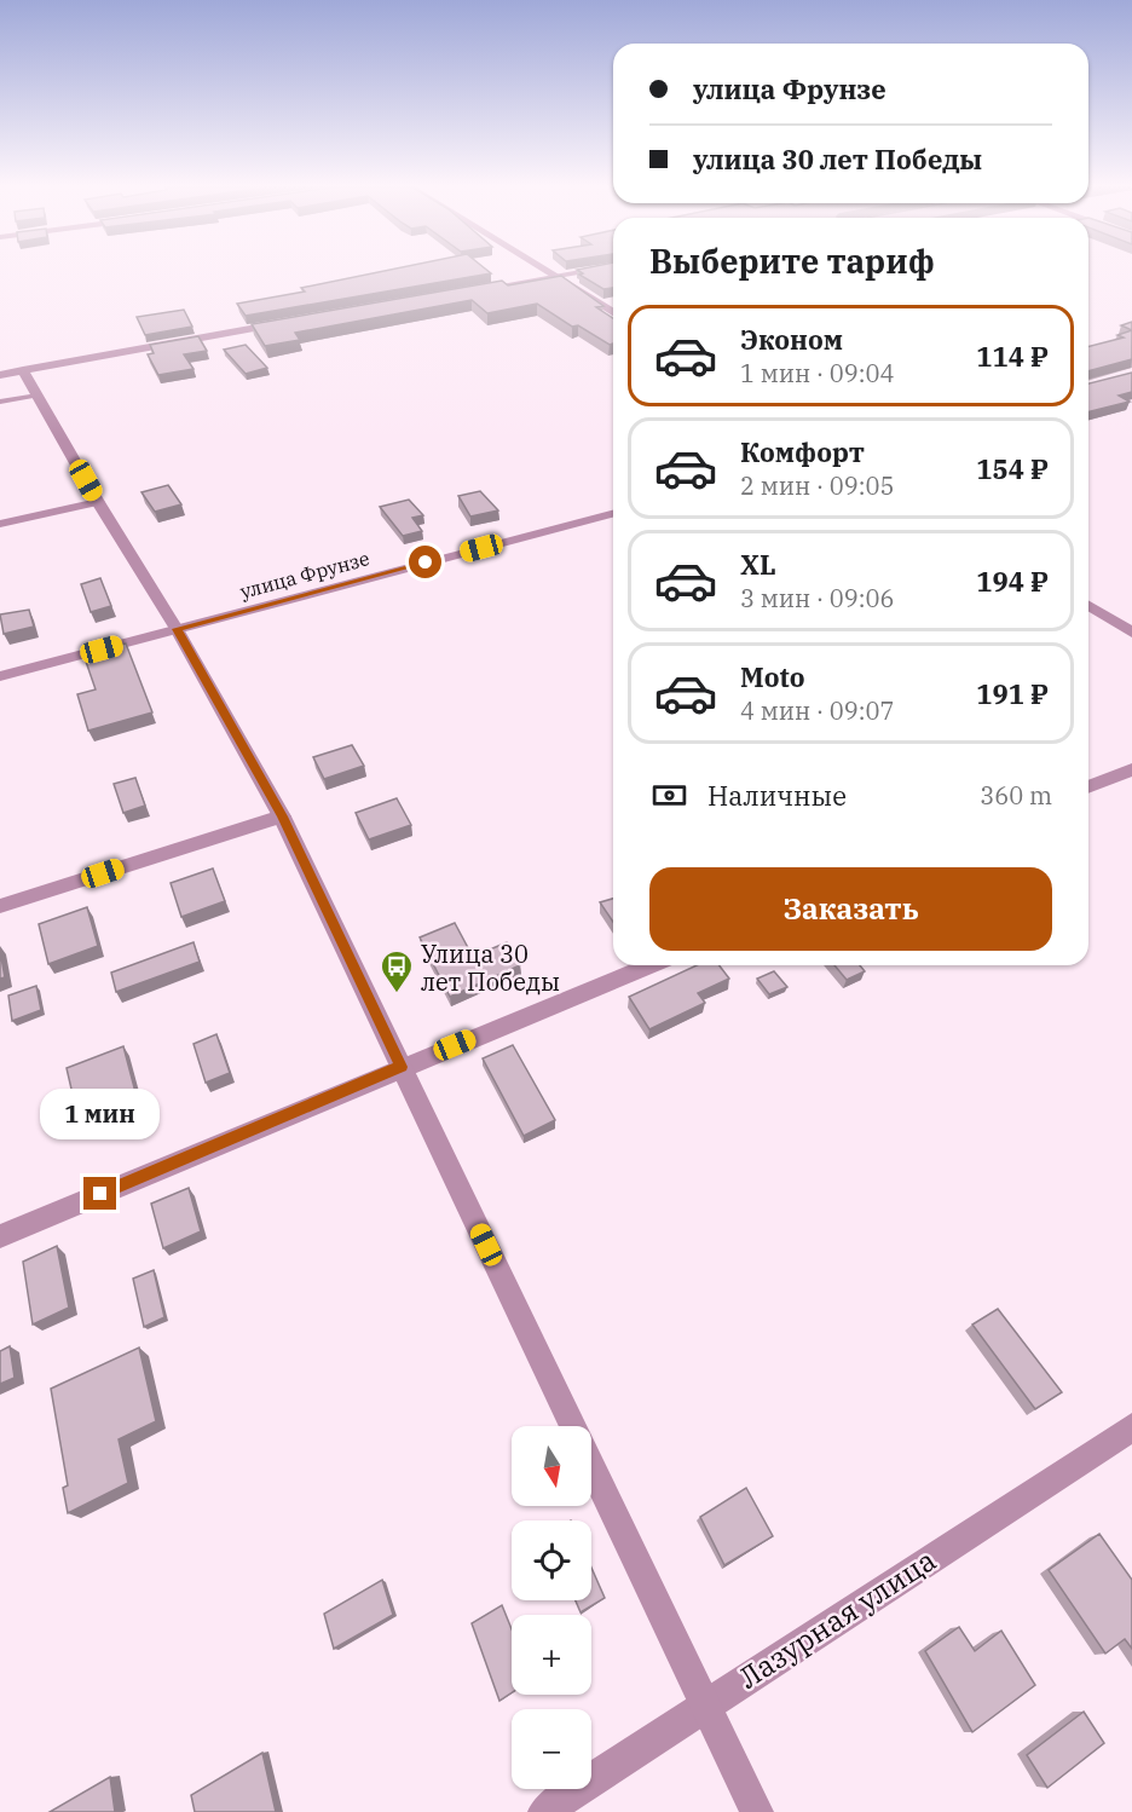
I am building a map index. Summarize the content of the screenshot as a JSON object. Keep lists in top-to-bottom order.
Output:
{
  "streets": {
    "street": ["улица Фрунзе", "Лазурная улица"]
  },
  "places": {
    "bus stop": ["Улица 30 лет Победы"]
  },
  "north": "bottom",
  "page": {
    "banner": ["улица Фрунзе", "улица 30 лет Победы"],
    "heading": "Выберите тариф",
    "list": [
      {
        "name": "Эконом",
        "note": "1 мин · 09:04",
        "value": "114 ₽"
      },
      {
        "name": "Комфорт",
        "note": "2 мин · 09:05",
        "value": "154 ₽"
      },
      {
        "name": "XL",
        "note": "3 мин · 09:06",
        "value": "194 ₽"
      },
      {
        "name": "Moto",
        "note": "4 мин · 09:07",
        "value": "191 ₽"
      }
    ],
    "pay": ["Наличные", "360 m"],
    "buttons": "Заказать",
    "bubble": "1 мин",
    "map_buttons": ["+", "−"]
  }
}
